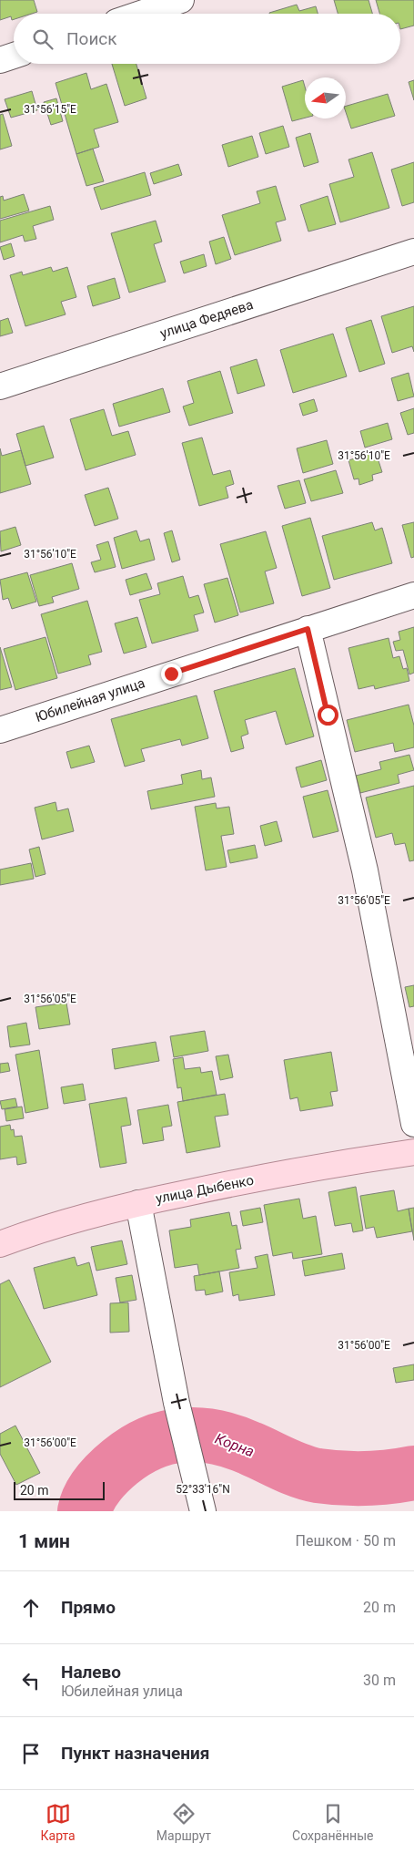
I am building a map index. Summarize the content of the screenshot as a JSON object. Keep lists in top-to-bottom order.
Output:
{
  "streets": {
    "main road": ["улица Дыбенко"],
    "street": ["улица Федяева", "Юбилейная улица"]
  },
  "water": ["Корна"],
  "scale_bar": "20 m",
  "north": "left",
  "page": {
    "search": "Поиск",
    "scale": "20 m",
    "heading": ["1 мин", "Пешком · 50 m"],
    "list": [
      ["Прямо", "20 m"],
      ["Налево", "Юбилейная улица", "30 m"],
      "Пункт назначения"
    ],
    "nav": ["Карта", "Маршрут", "Сохранённые"]
  },
  "coordinates": [
    "31°56'15\"E",
    "31°56'10\"E",
    "31°56'05\"E",
    "31°56'00\"E",
    "52°33'16\"N"
  ]
}
